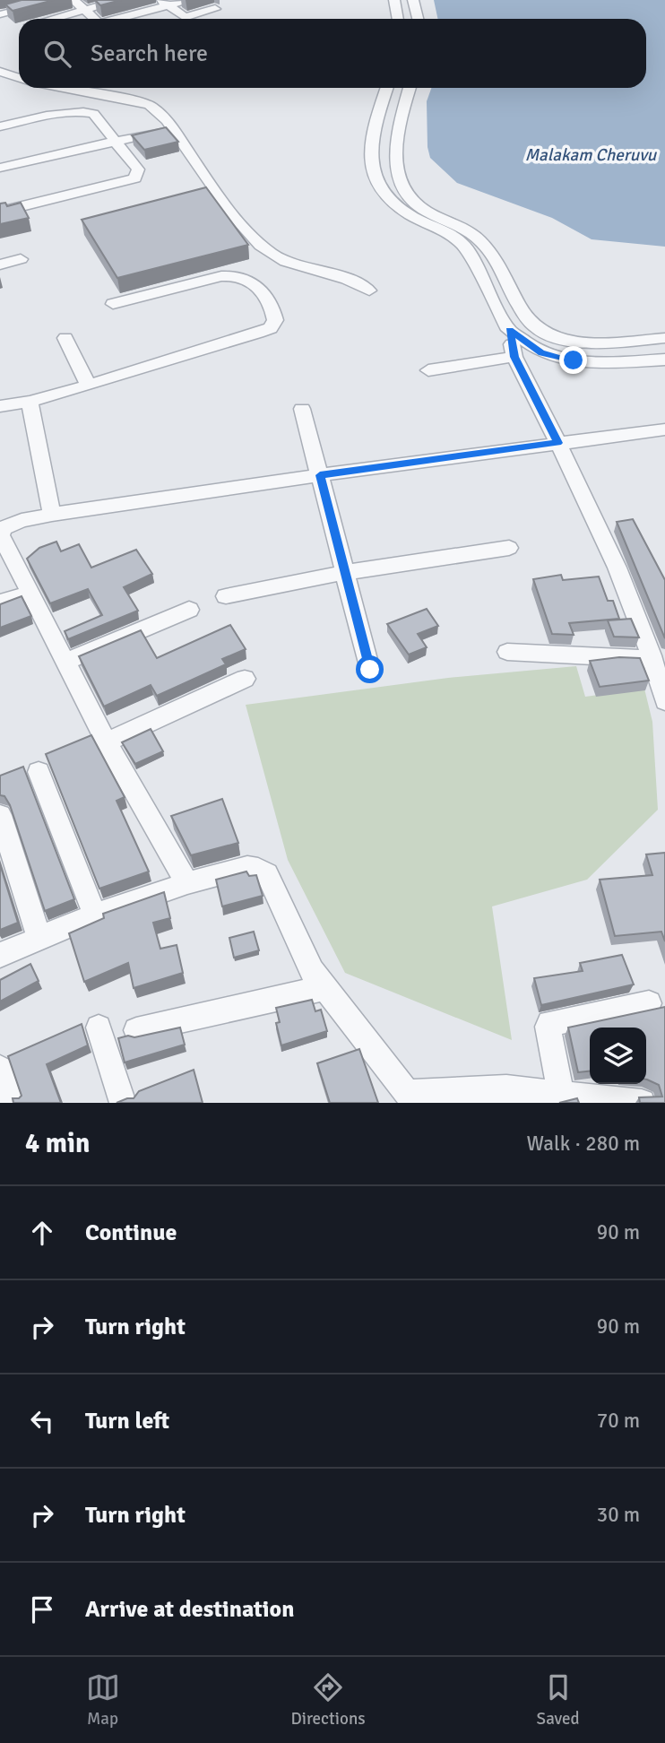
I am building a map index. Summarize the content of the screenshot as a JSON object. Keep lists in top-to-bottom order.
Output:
{
  "water": ["Malakam Cheruvu"],
  "page": {
    "search": "Search here",
    "heading": ["4 min", "Walk · 280 m"],
    "list": [
      ["Continue", "90 m"],
      ["Turn right", "90 m"],
      ["Turn left", "70 m"],
      ["Turn right", "30 m"],
      "Arrive at destination"
    ],
    "nav": ["Map", "Directions", "Saved"]
  }
}
